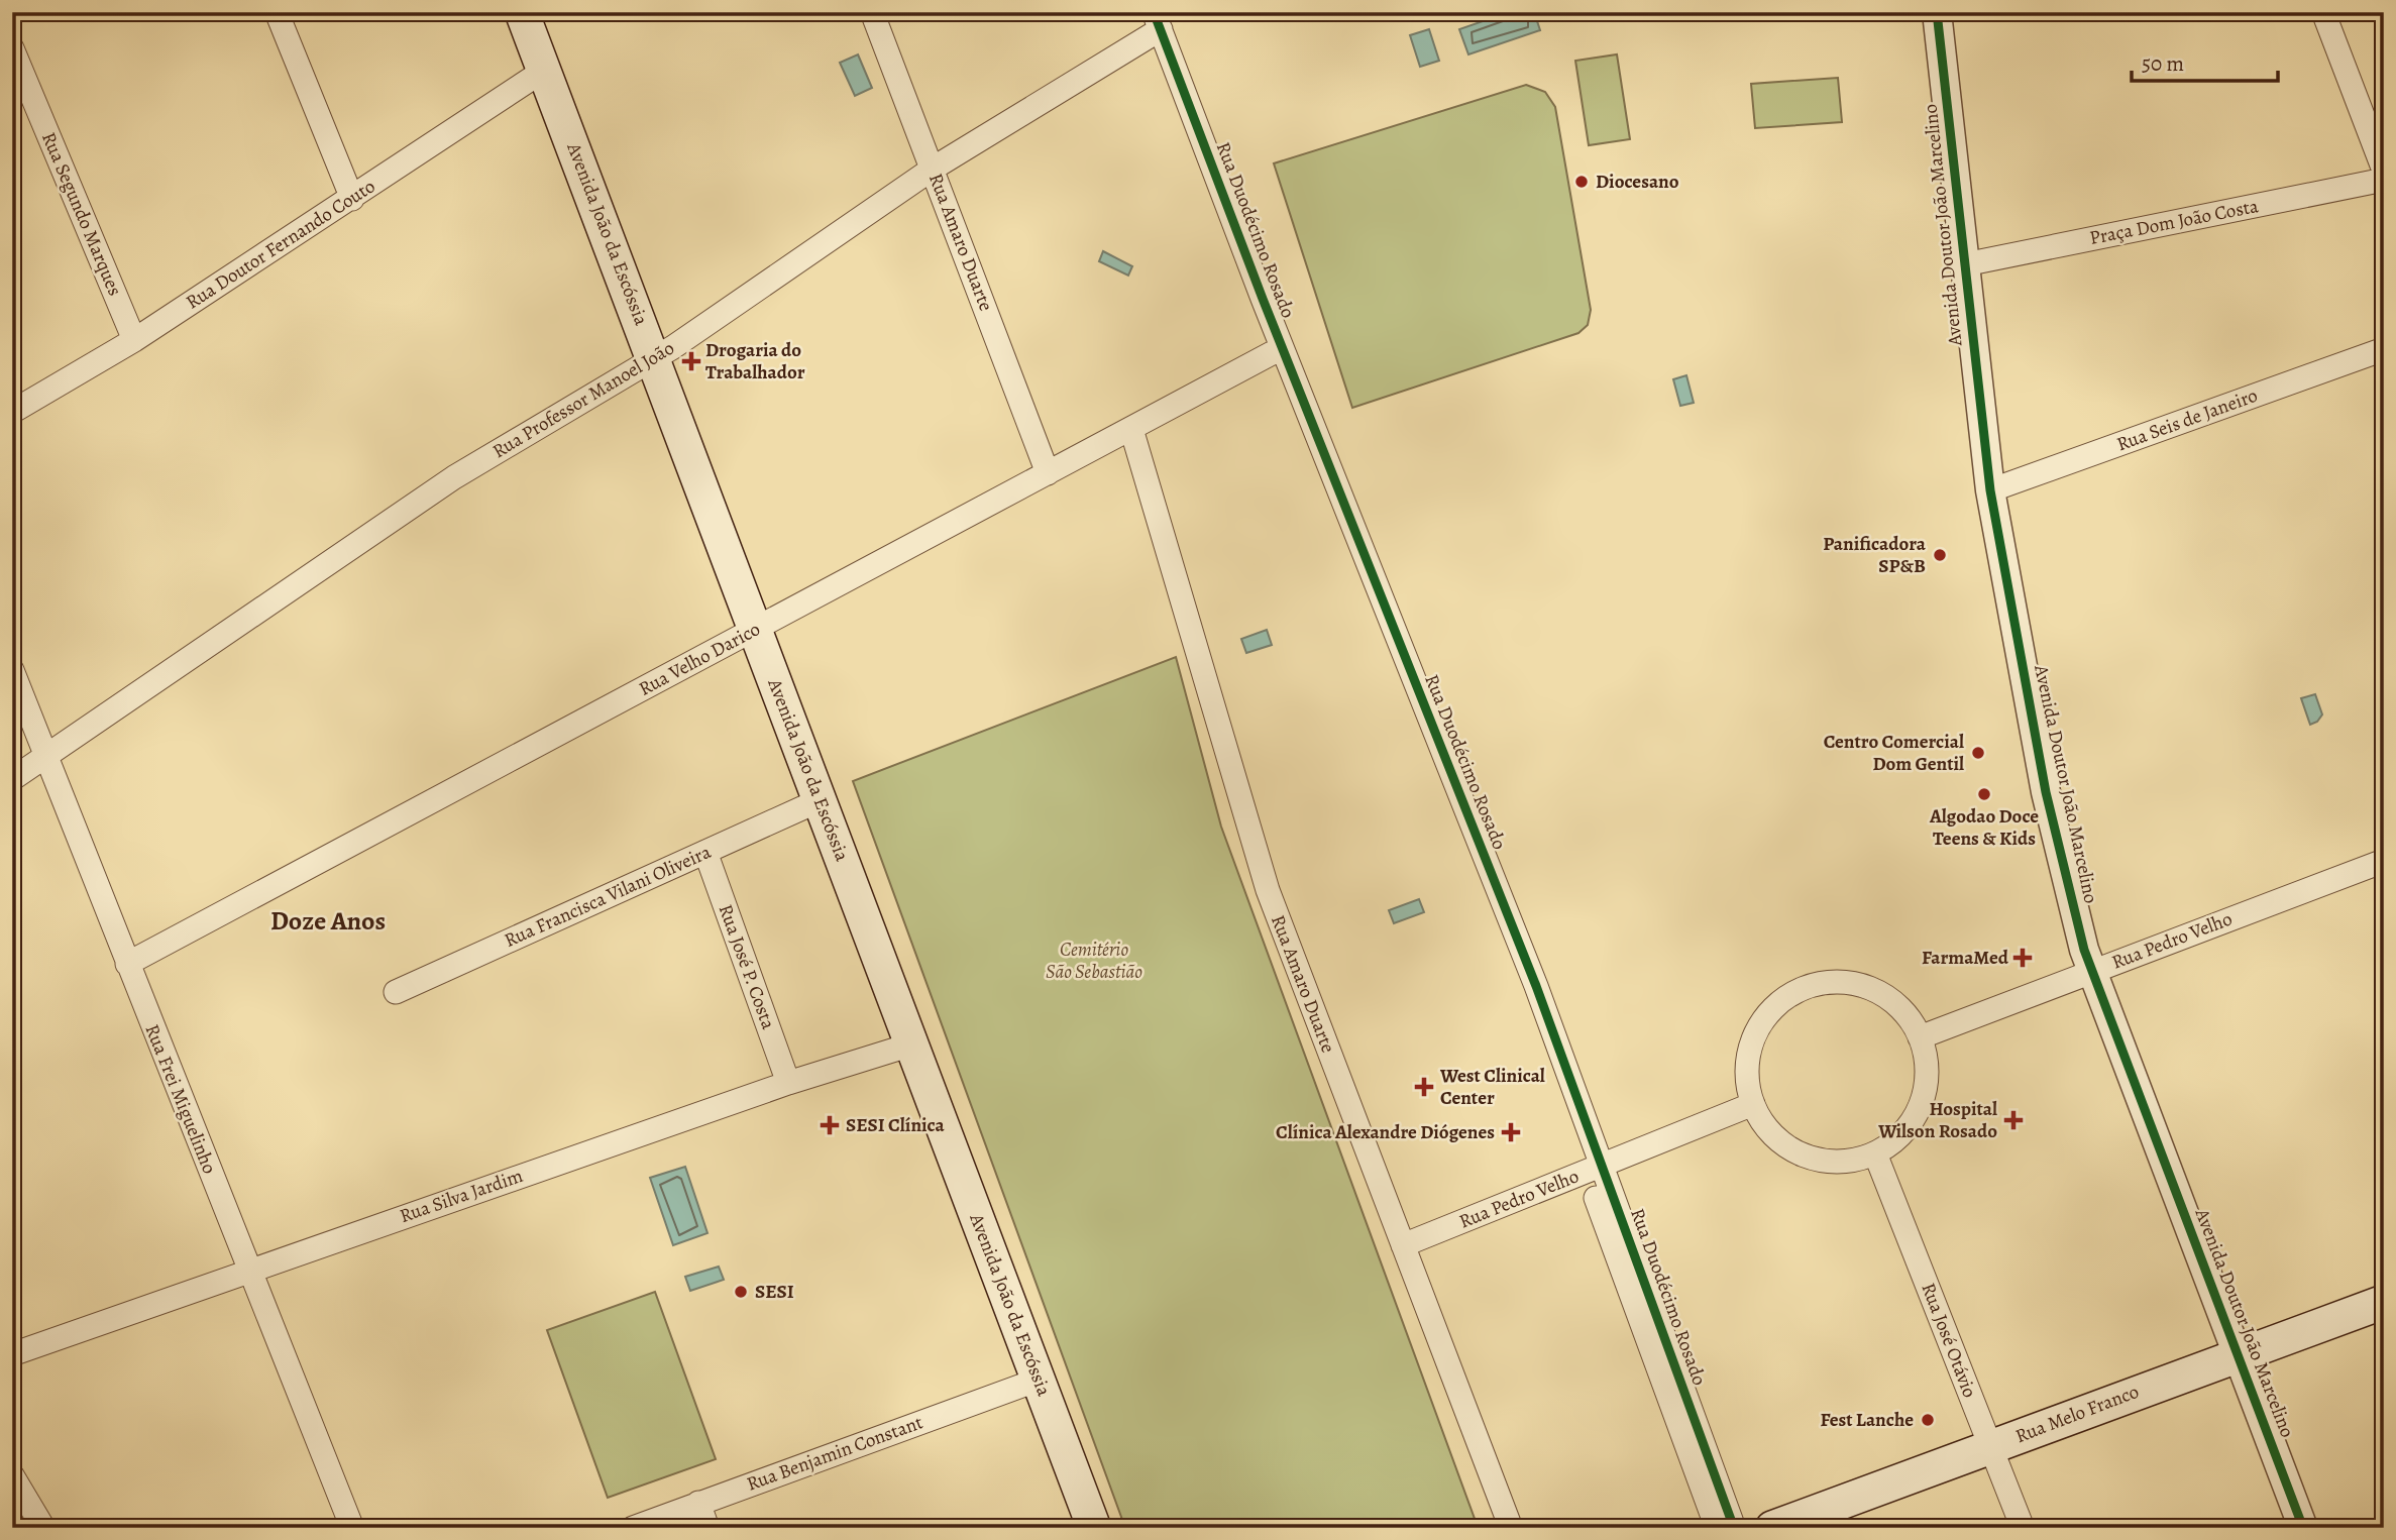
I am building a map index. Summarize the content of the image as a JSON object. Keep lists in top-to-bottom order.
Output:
{
  "streets": {
    "main road": ["Avenida João da Escóssia", "Rua Melo Franco"],
    "street": [
      "Rua Segundo Marques",
      "Praça Dom João Costa",
      "Avenida Doutor João Marcelino",
      "Rua Duodécimo Rosado",
      "Rua Amaro Duarte",
      "Rua Doutor Fernando Couto",
      "Rua Professor Manoel João",
      "Rua Seis de Janeiro",
      "Rua Velho Darico",
      "Rua Francisca Vilani Oliveira",
      "Rua Pedro Velho",
      "Rua José P. Costa",
      "Rua Frei Miguelinho",
      "Rua Silva Jardim",
      "Rua José Otávio",
      "Rua Benjamin Constant"
    ]
  },
  "crossings": [
    ["Rua Segundo Marques", "Rua Doutor Fernando Couto"],
    ["Praça Dom João Costa", "Avenida Doutor João Marcelino"],
    ["Avenida Doutor João Marcelino", "Rua Seis de Janeiro"],
    ["Avenida Doutor João Marcelino", "Rua Pedro Velho"],
    ["Avenida Doutor João Marcelino", "Rua Melo Franco"],
    ["Rua Duodécimo Rosado", "Rua Professor Manoel João"],
    ["Rua Duodécimo Rosado", "Rua Velho Darico"],
    ["Rua Duodécimo Rosado", "Rua Pedro Velho"],
    ["Avenida João da Escóssia", "Rua Doutor Fernando Couto"],
    ["Avenida João da Escóssia", "Rua Professor Manoel João"],
    ["Avenida João da Escóssia", "Rua Velho Darico"],
    ["Avenida João da Escóssia", "Rua Francisca Vilani Oliveira"],
    ["Avenida João da Escóssia", "Rua Silva Jardim"],
    ["Avenida João da Escóssia", "Rua Benjamin Constant"],
    ["Rua Amaro Duarte", "Rua Professor Manoel João"],
    ["Rua Amaro Duarte", "Rua Velho Darico"],
    ["Rua Amaro Duarte", "Rua Pedro Velho"],
    ["Rua Professor Manoel João", "Rua Frei Miguelinho"],
    ["Rua Velho Darico", "Rua Frei Miguelinho"],
    ["Rua Francisca Vilani Oliveira", "Rua José P. Costa"],
    ["Rua Pedro Velho", "Rua José Otávio"],
    ["Rua José P. Costa", "Rua Silva Jardim"],
    ["Rua Frei Miguelinho", "Rua Silva Jardim"],
    ["Rua José Otávio", "Rua Melo Franco"]
  ],
  "districts": ["Doze Anos"],
  "parks": ["Cemitério São Sebastião"],
  "places": {
    "other": [
      "Diocesano",
      "Panificadora SP&B",
      "Centro Comercial Dom Gentil",
      "Algodao Doce Teens & Kids",
      "SESI",
      "Fest Lanche"
    ],
    "health": [
      "Drogaria do Trabalhador",
      "FarmaMed",
      "West Clinical Center",
      "Hospital Wilson Rosado",
      "SESI Clínica",
      "Clínica Alexandre Diógenes"
    ]
  },
  "scale_bar": "50 m"
}
